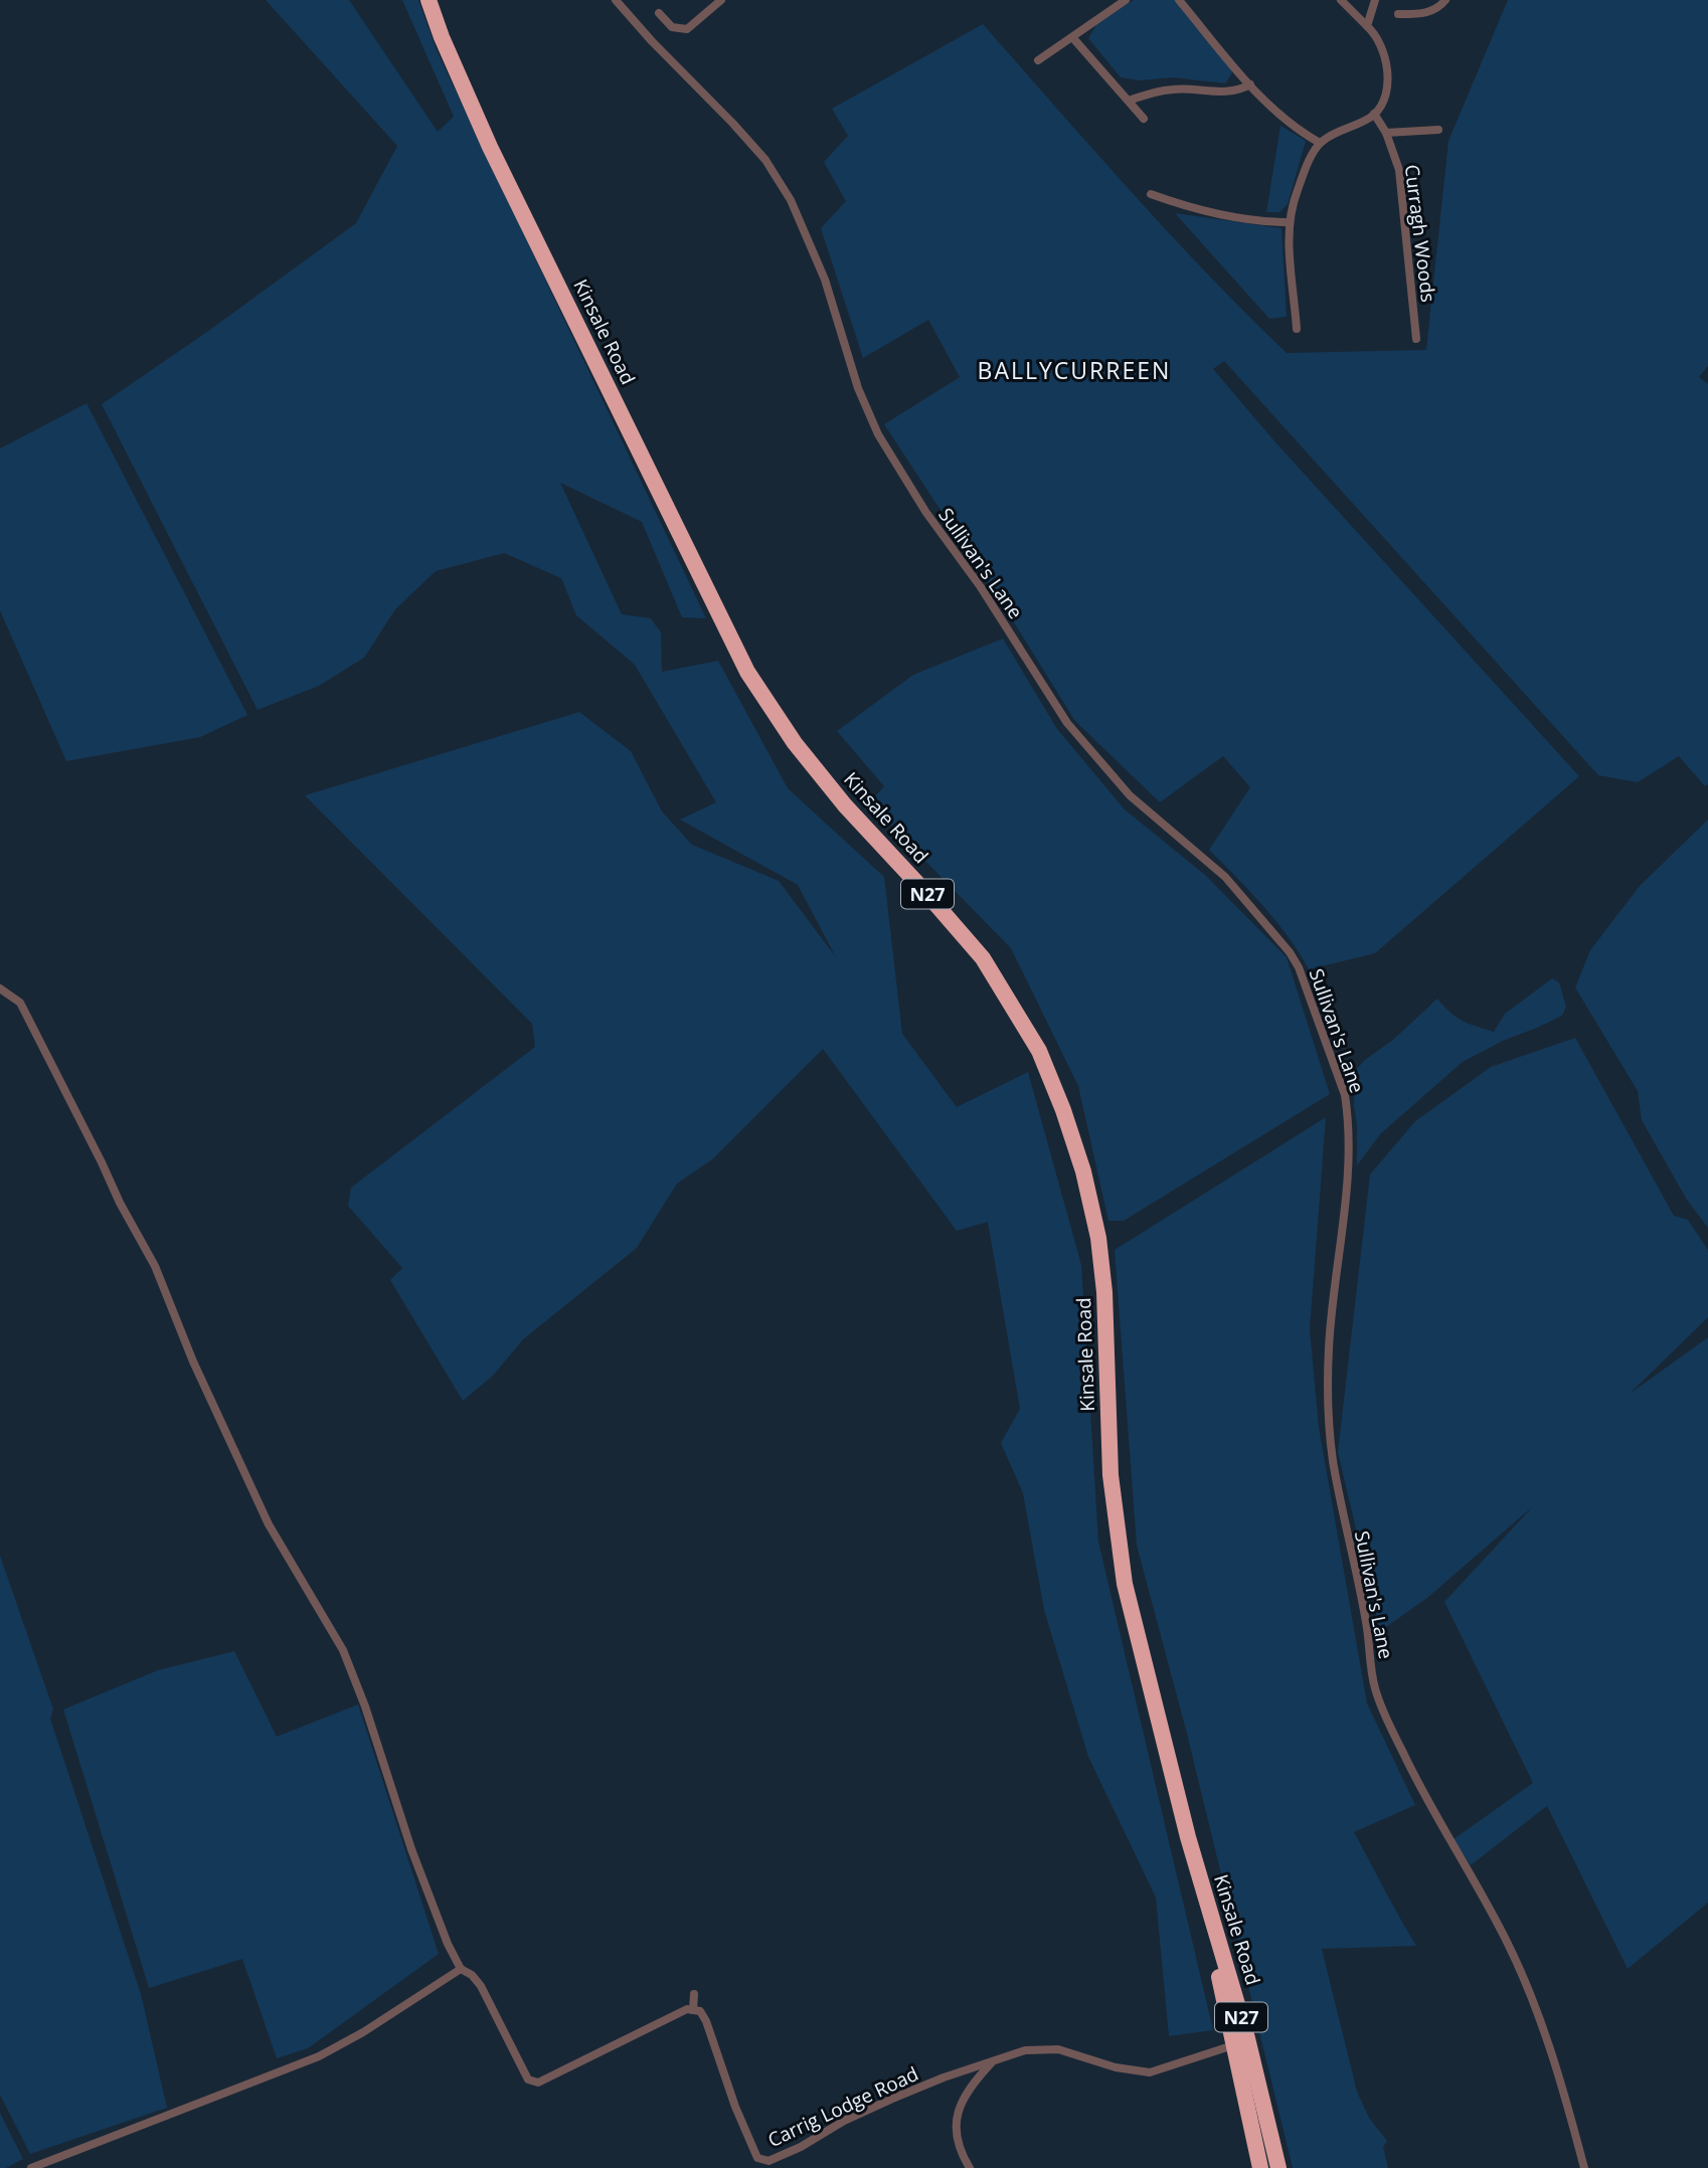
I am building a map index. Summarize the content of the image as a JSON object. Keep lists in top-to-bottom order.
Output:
{
  "streets": {
    "highway": ["Kinsale Road", "N27"],
    "street": ["Curragh Woods", "Sullivan's Lane", "Carrig Lodge Road"]
  },
  "districts": ["BALLYCURREEN"]
}
